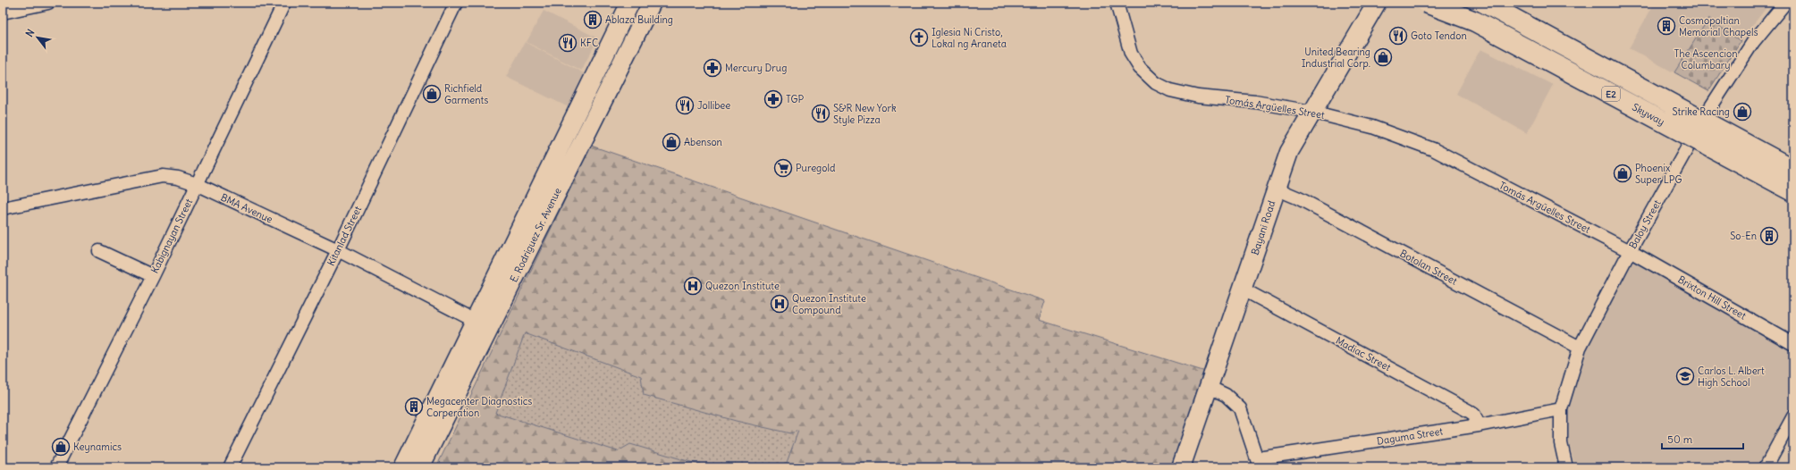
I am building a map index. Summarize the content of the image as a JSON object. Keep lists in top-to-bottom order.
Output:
{
  "streets": {
    "highway": ["E2", "Skyway"],
    "main road": ["Bayani Road", "E. Rodriguez Sr. Avenue"],
    "street": [
      "Tomás Argüelles Street",
      "BMA Avenue",
      "Baloy Street",
      "Kabignayan Street",
      "Kitanlad Street",
      "Botolan Street",
      "Brixton Hill Street",
      "Madiac Street",
      "Daguma Street"
    ]
  },
  "crossings": [
    ["Tomás Argüelles Street", "Baloy Street"],
    ["Tomás Argüelles Street", "Bayani Road"],
    ["Tomás Argüelles Street", "Brixton Hill Street"],
    ["BMA Avenue", "E. Rodriguez Sr. Avenue"],
    ["BMA Avenue", "Kabignayan Street"],
    ["BMA Avenue", "Kitanlad Street"],
    ["Baloy Street", "Botolan Street"],
    ["Baloy Street", "Brixton Hill Street"],
    ["Baloy Street", "Daguma Street"],
    ["Bayani Road", "Botolan Street"],
    ["Bayani Road", "Madiac Street"],
    ["Madiac Street", "Daguma Street"]
  ],
  "parks": ["The Ascencion Columbary"],
  "places": {
    "building": [
      "Ablaza Building",
      "Cosmopoltian Memorial Chapels",
      "So-En",
      "Megacenter Diagnostics Corperation"
    ],
    "restaurant": [
      "Goto Tendon",
      "KFC",
      "Jollibee",
      "S&R New York Style Pizza"
    ],
    "church": ["Iglesia Ni Cristo, Lokal ng Araneta"],
    "shop": [
      "United Bearing Industrial Corp.",
      "Richfield Garments",
      "Strike Racing",
      "Abenson",
      "Phoenix Super LPG",
      "Keynamics"
    ],
    "pharmacy": ["Mercury Drug", "TGP"],
    "supermarket": ["Puregold"],
    "hospital": ["Quezon Institute", "Quezon Institute Compound"],
    "school or university": ["Carlos L. Albert High School"]
  },
  "scale_bar": "50 m",
  "north": "top left"
}
